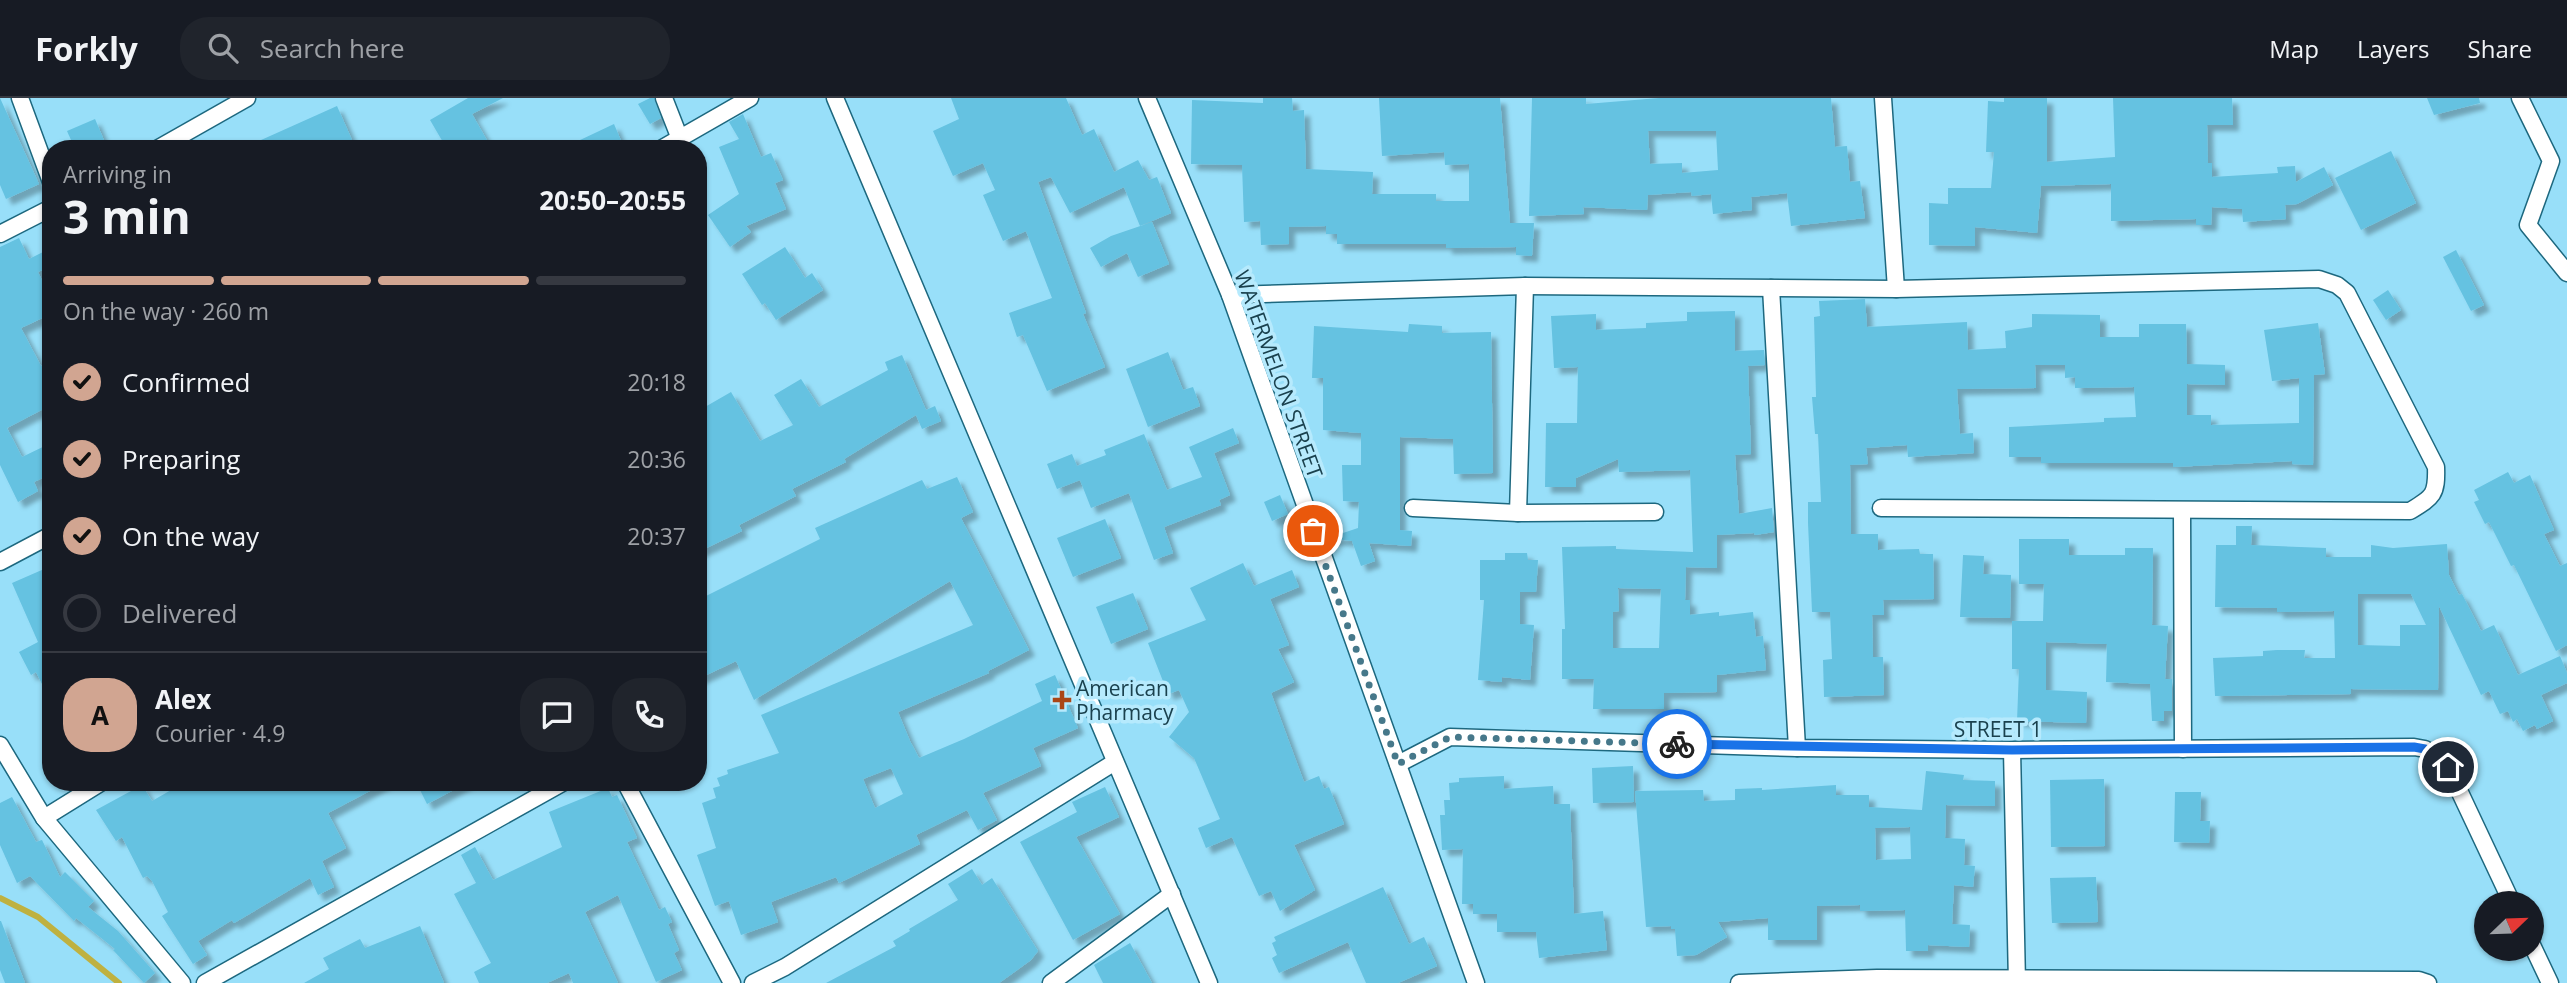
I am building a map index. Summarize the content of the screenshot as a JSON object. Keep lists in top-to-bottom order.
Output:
{
  "streets": {
    "street": ["WATERMELON STREET", "STREET 1"]
  },
  "crossings": [
    ["WATERMELON STREET", "STREET 1"]
  ],
  "places": {
    "health": ["American Pharmacy"]
  },
  "north": "top right",
  "page": {
    "header": "Forkly",
    "search": "Search here",
    "nav": ["Map", "Layers", "Share"],
    "heading": ["3 min", "Arriving in", "20:50–20:55"],
    "panel": ["Alex", "Courier · 4.9"],
    "bar": "On the way · 260 m",
    "list": [
      ["Confirmed", "20:18"],
      ["Preparing", "20:36"],
      ["On the way", "20:37"],
      "Delivered"
    ],
    "round": "A"
  }
}
